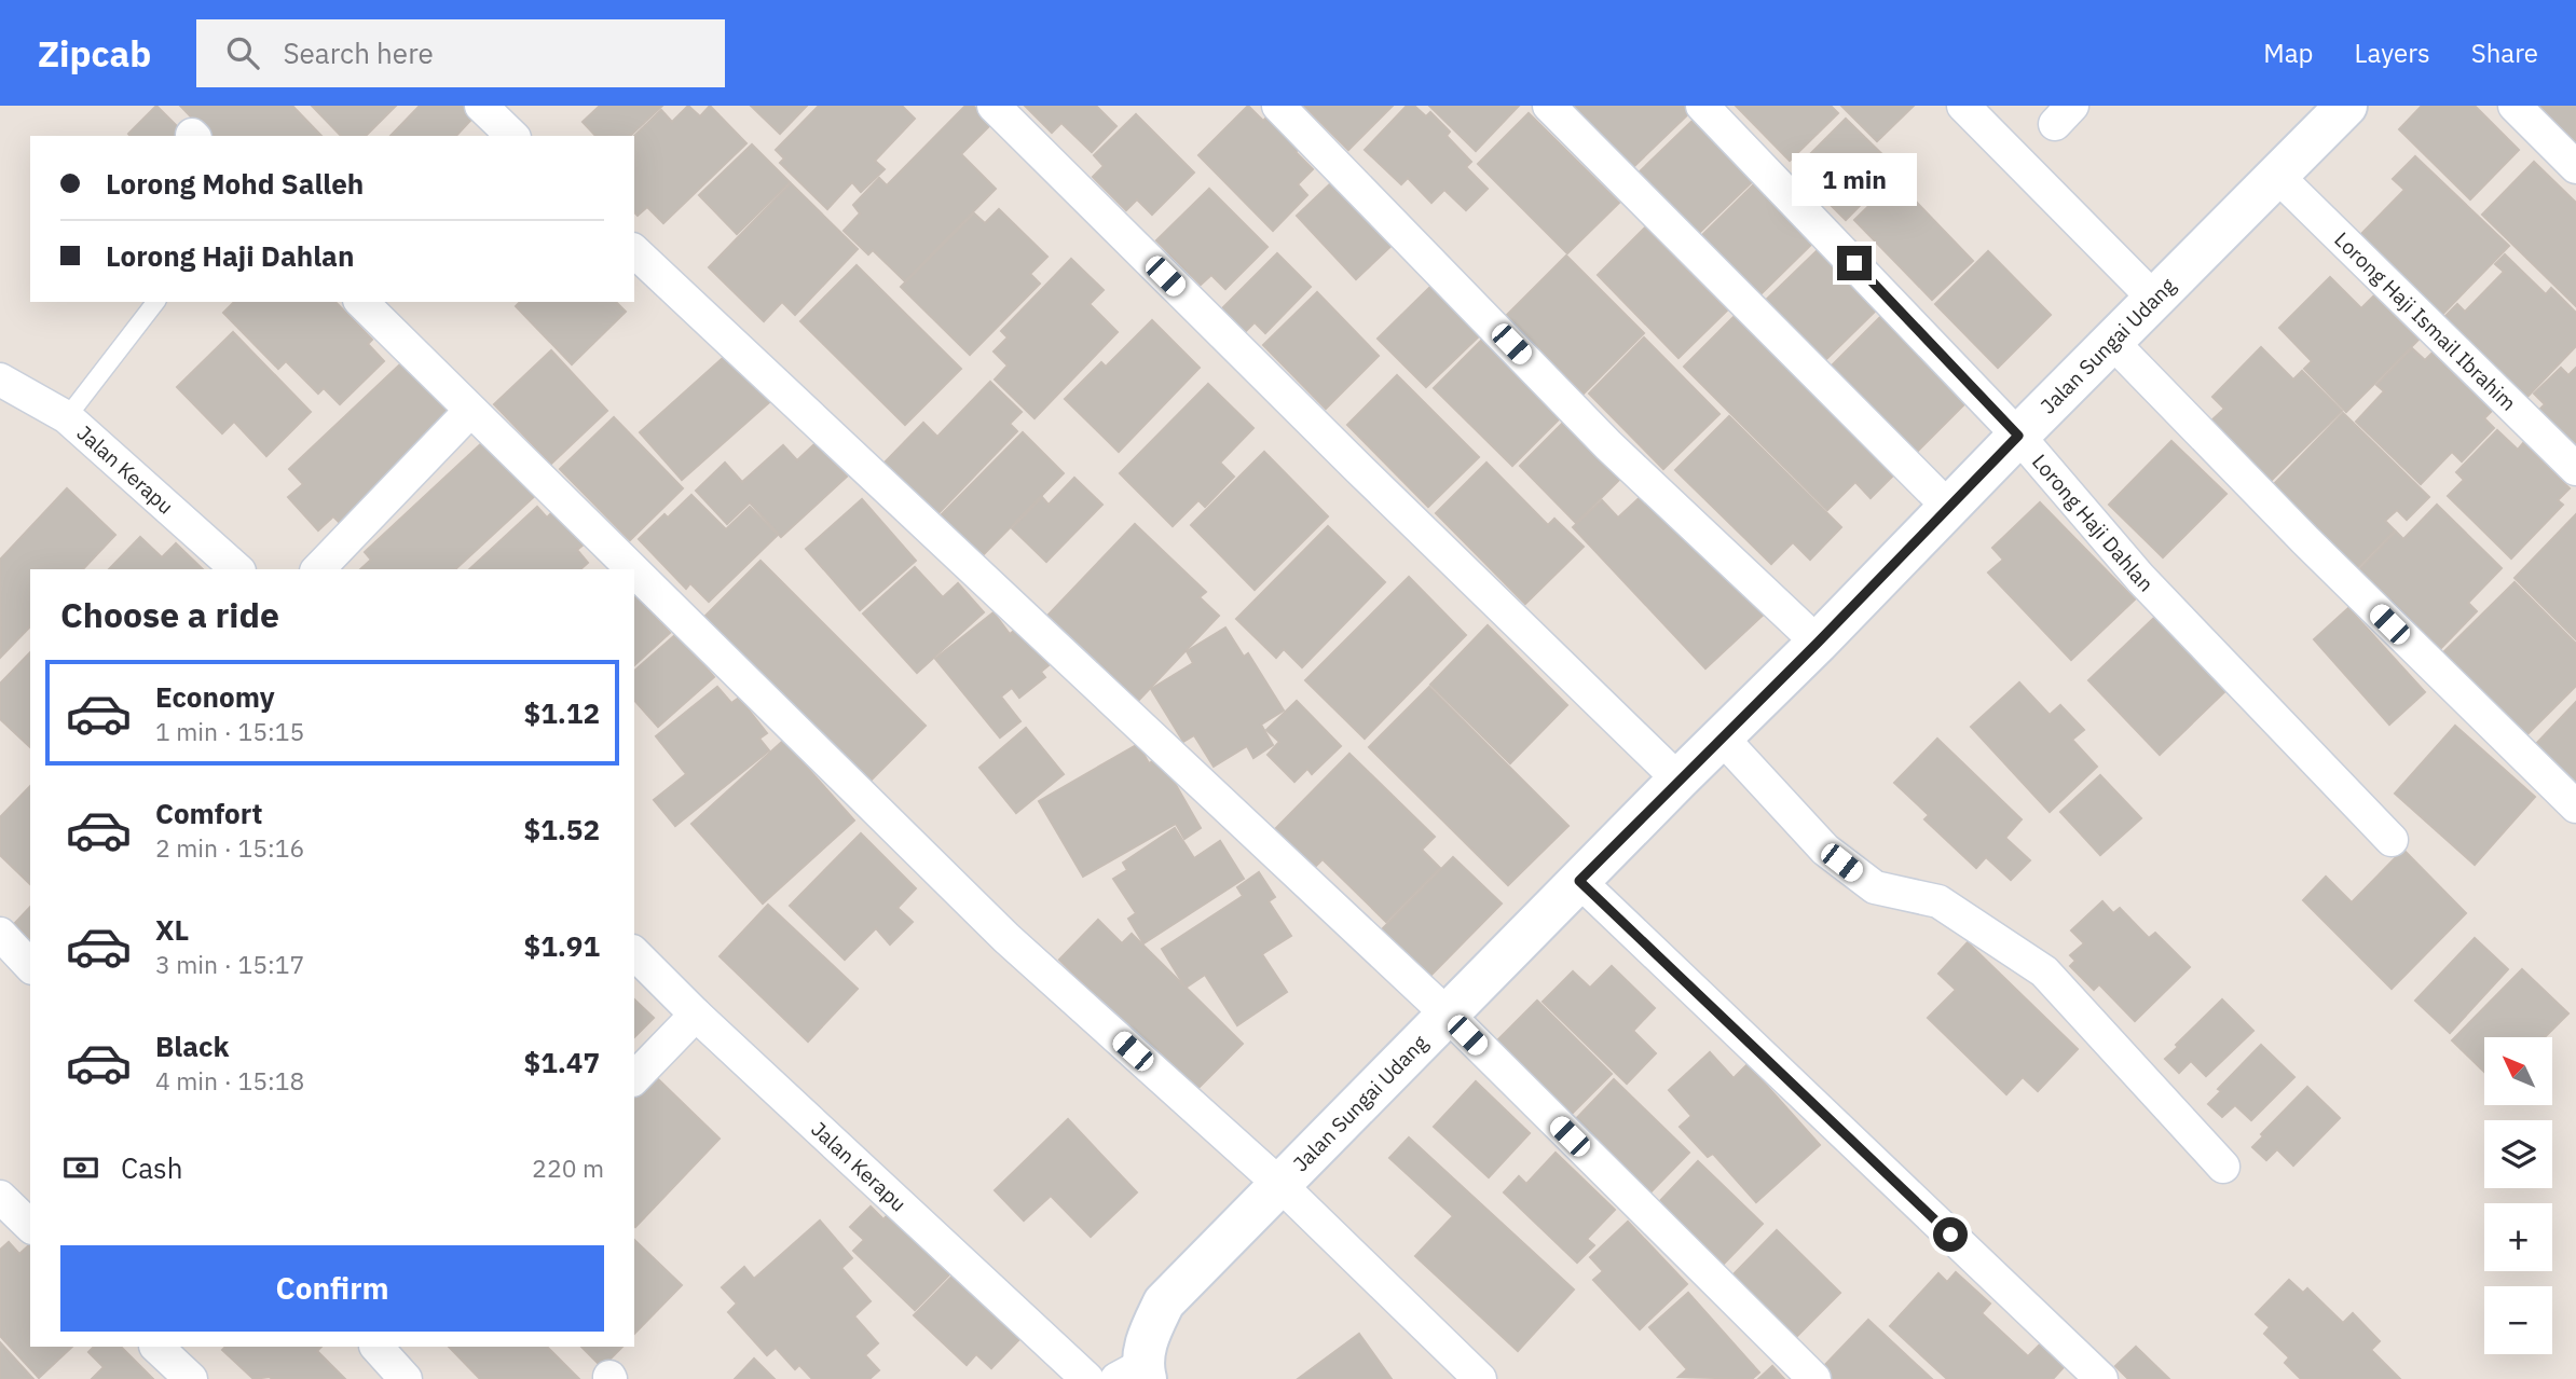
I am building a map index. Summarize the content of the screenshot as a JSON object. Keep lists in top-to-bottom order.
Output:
{
  "streets": {
    "street": [
      "Lorong Haji Ismail Ibrahim",
      "Jalan Sungai Udang",
      "Jalan Kerapu",
      "Lorong Haji Dahlan"
    ]
  },
  "crossings": [
    ["Lorong Haji Ismail Ibrahim", "Jalan Sungai Udang"],
    ["Jalan Sungai Udang", "Lorong Haji Dahlan"]
  ],
  "north": "top left",
  "page": {
    "header": "Zipcab",
    "search": "Search here",
    "nav": ["Map", "Layers", "Share"],
    "banner": ["Lorong Mohd Salleh", "Lorong Haji Dahlan"],
    "bubble": "1 min",
    "heading": "Choose a ride",
    "list": [
      {
        "name": "Economy",
        "note": "1 min · 15:15",
        "value": "$1.12"
      },
      {
        "name": "Comfort",
        "note": "2 min · 15:16",
        "value": "$1.52"
      },
      {
        "name": "XL",
        "note": "3 min · 15:17",
        "value": "$1.91"
      },
      {
        "name": "Black",
        "note": "4 min · 15:18",
        "value": "$1.47"
      }
    ],
    "map_buttons": ["+", "−"],
    "pay": ["Cash", "220 m"],
    "buttons": "Confirm"
  }
}
